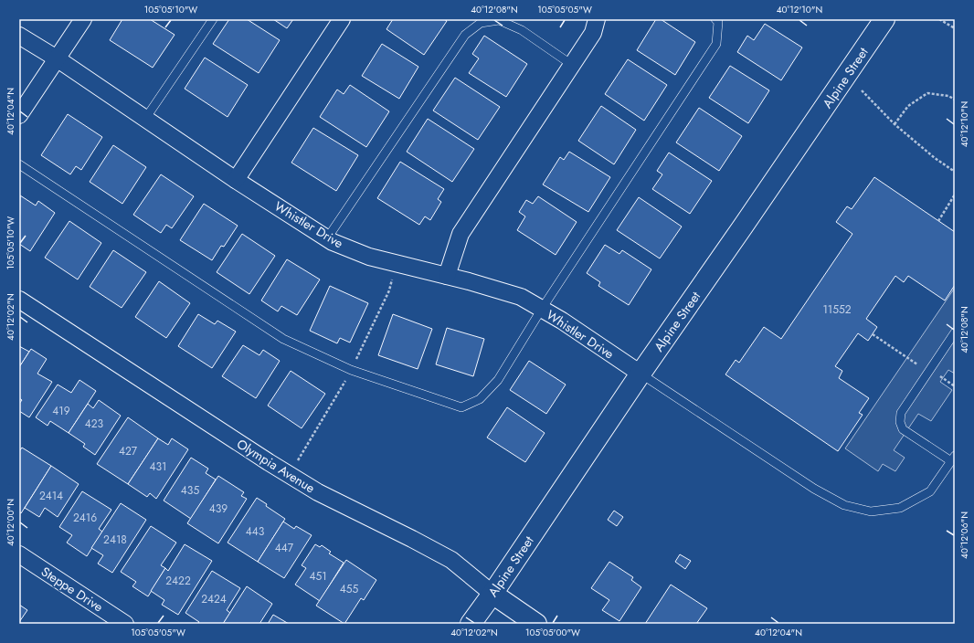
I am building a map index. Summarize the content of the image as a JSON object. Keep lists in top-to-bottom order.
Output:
{
  "streets": {
    "street": [
      "Alpine Street",
      "Whistler Drive",
      "Olympia Avenue",
      "Steppe Drive"
    ]
  },
  "crossings": [
    ["Alpine Street", "Whistler Drive"],
    ["Alpine Street", "Olympia Avenue"]
  ],
  "house_numbers": [
    "11552",
    "419",
    "423",
    "427",
    "431",
    "435",
    "2414",
    "439",
    "2416",
    "443",
    "2418",
    "447",
    "451",
    "2422",
    "455",
    "2424"
  ],
  "coordinates": [
    "105°05'10\"W",
    "40°12'08\"N",
    "105°05'05\"W",
    "40°12'10\"N",
    "40°12'04\"N",
    "40°12'02\"N",
    "40°12'00\"N",
    "40°12'06\"N",
    "105°05'00\"W"
  ]
}
